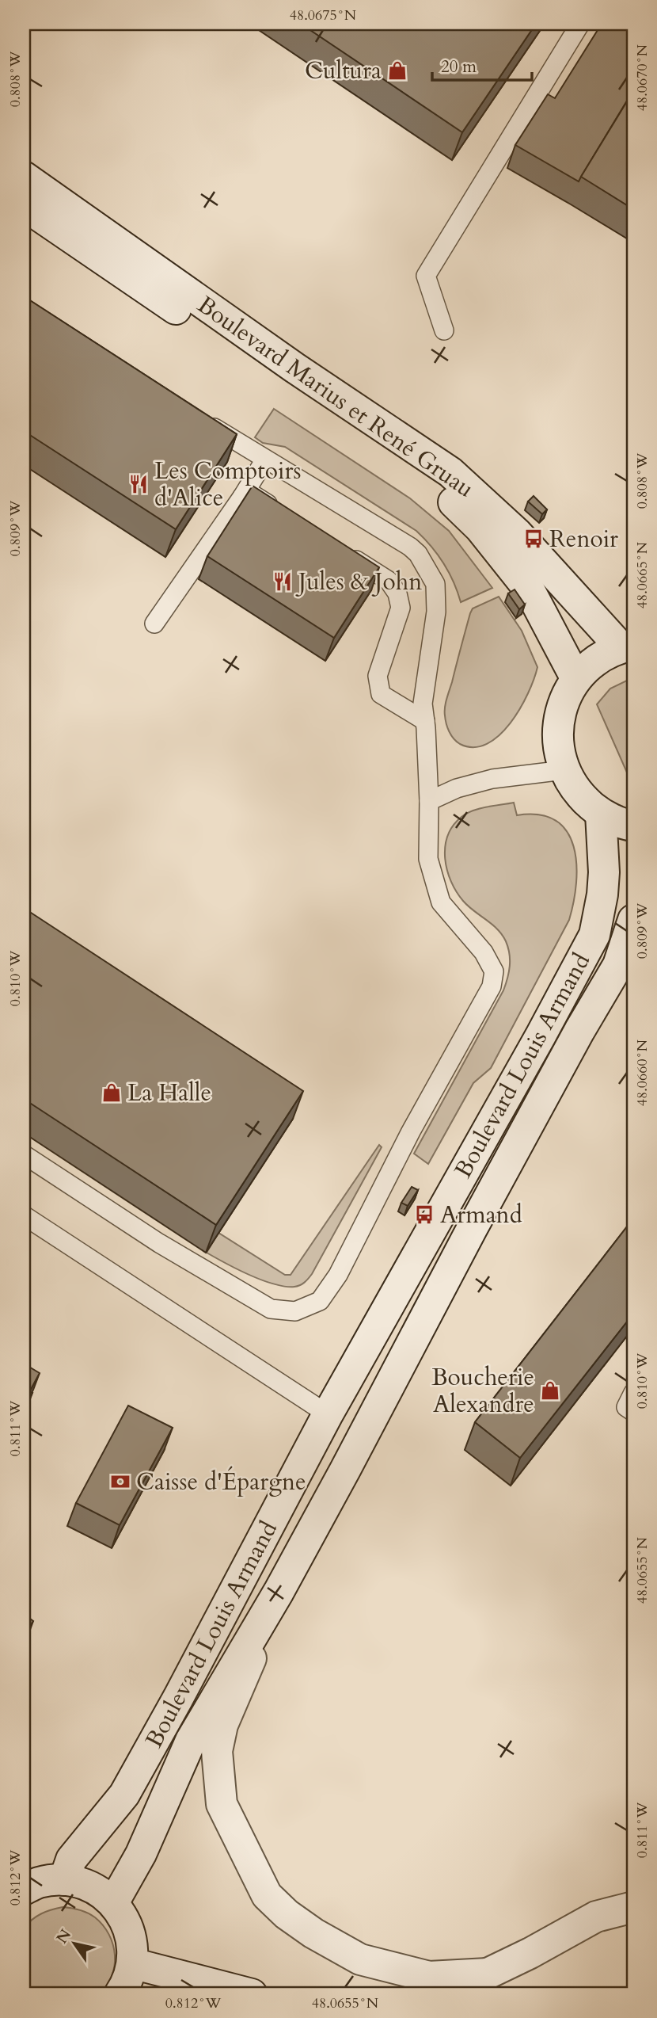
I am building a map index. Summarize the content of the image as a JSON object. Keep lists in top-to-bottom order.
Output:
{
  "streets": {
    "main road": ["Boulevard Marius et René Gruau", "Boulevard Louis Armand"]
  },
  "places": {
    "shop": ["Cultura", "La Halle", "Boucherie Alexandre"],
    "restaurant": ["Les Comptoirs d'Alice", "Jules & John"],
    "bus stop": ["Renoir", "Armand"],
    "bank": ["Caisse d'Épargne"]
  },
  "scale_bar": "20 m",
  "north": "top left",
  "coordinates": [
    "48.0675°N",
    "48.0670°N",
    "0.808°W",
    "0.809°W",
    "48.0665°N",
    "0.810°W",
    "48.0660°N",
    "0.811°W",
    "48.0655°N",
    "0.812°W"
  ]
}
